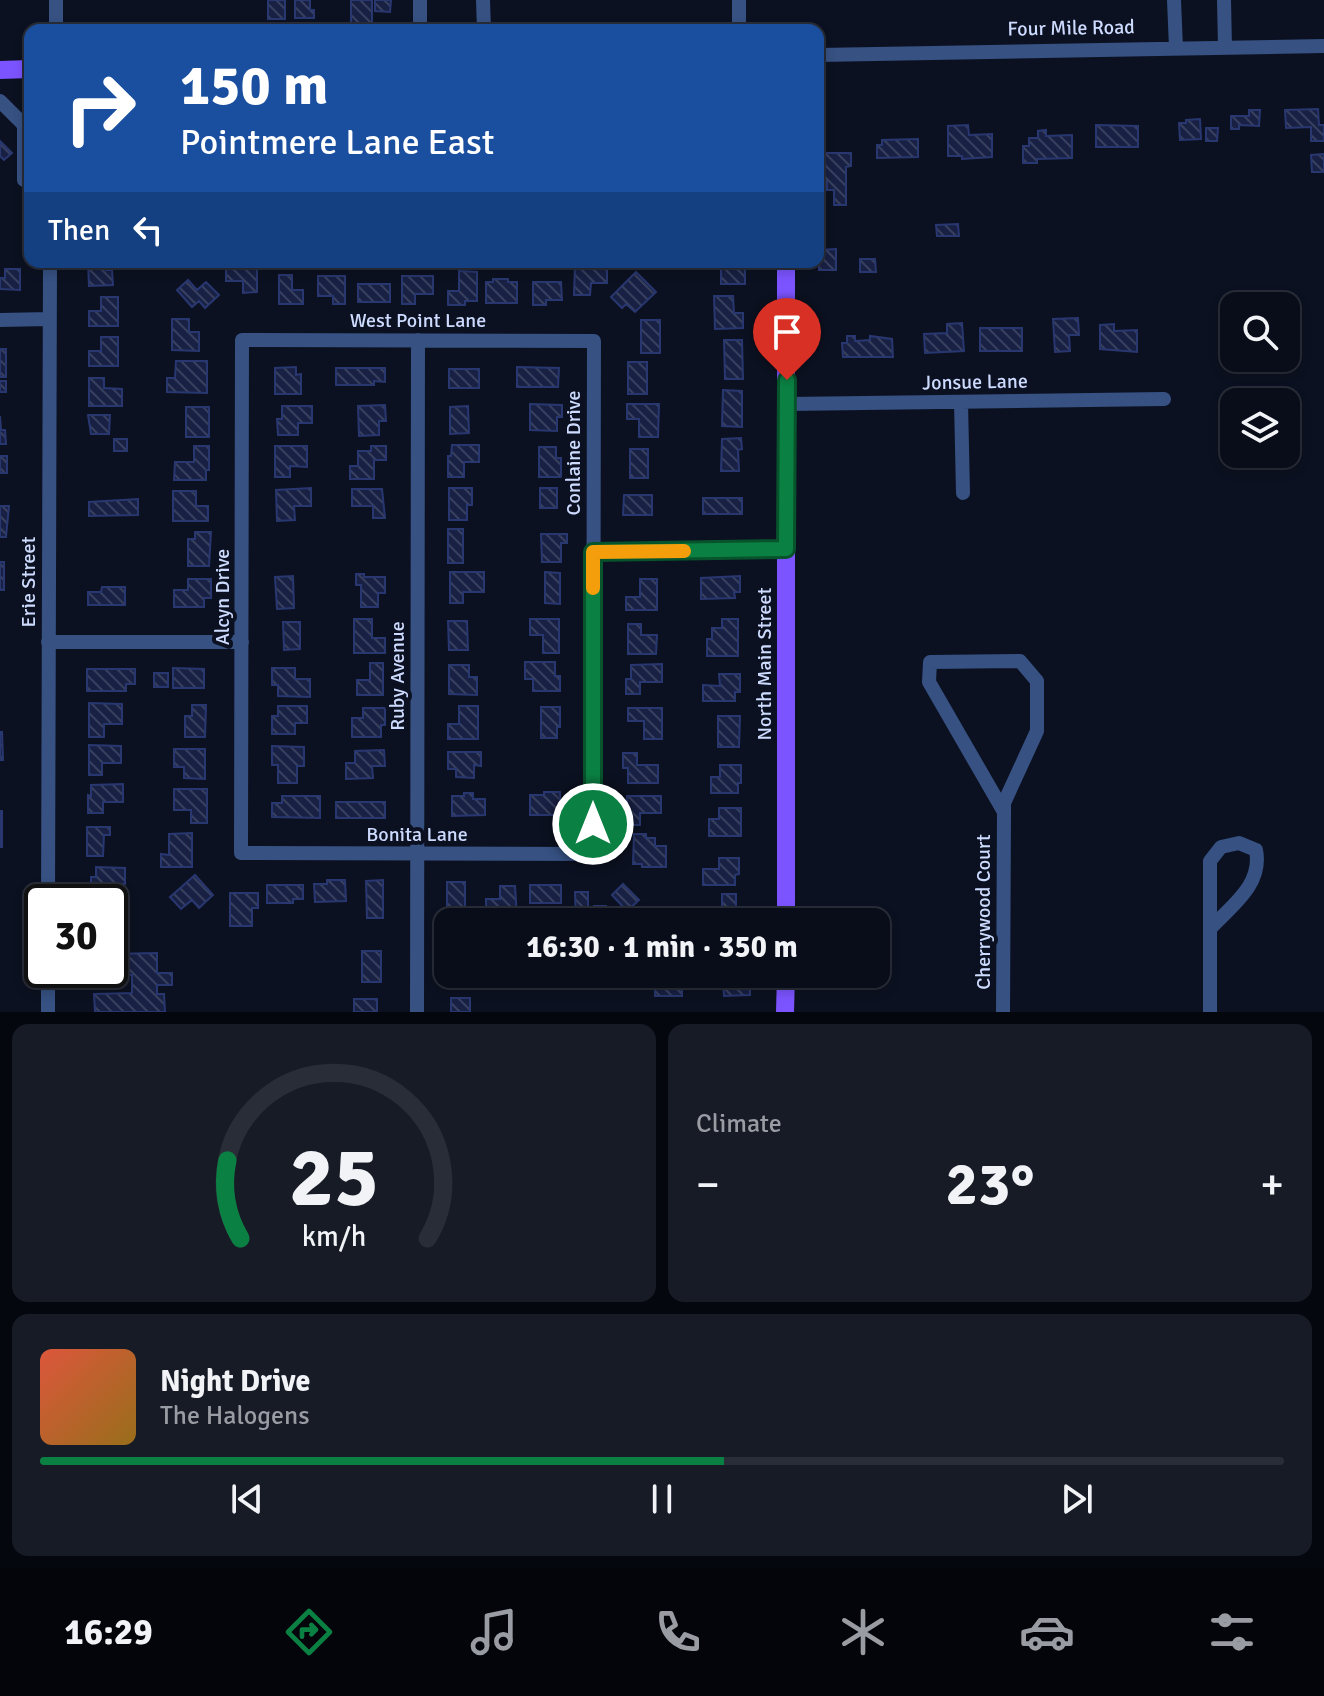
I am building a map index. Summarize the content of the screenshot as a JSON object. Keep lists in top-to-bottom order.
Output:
{
  "streets": {
    "main road": ["North Main Street"],
    "street": [
      "Four Mile Road",
      "West Point Lane",
      "Jonsue Lane",
      "Conlaine Drive",
      "Erie Street",
      "Alcyn Drive",
      "Ruby Avenue",
      "Bonita Lane",
      "Cherrywood Court"
    ]
  },
  "crossings": [
    ["West Point Lane", "Conlaine Drive"],
    ["West Point Lane", "Alcyn Drive"],
    ["West Point Lane", "Ruby Avenue"],
    ["Jonsue Lane", "North Main Street"],
    ["Conlaine Drive", "Bonita Lane"],
    ["Alcyn Drive", "Bonita Lane"],
    ["Ruby Avenue", "Bonita Lane"]
  ],
  "page": {
    "turn": ["150 m", "Pointmere Lane East"],
    "then": "Then",
    "limit": "30",
    "trip": "16:30 · 1 min · 350 m",
    "tile": "Climate",
    "heat": ["−", "23°", "+"],
    "song": ["Night Drive", "The Halogens"],
    "tabs": "16:29",
    "gauge": ["25", "km/h"]
  }
}
